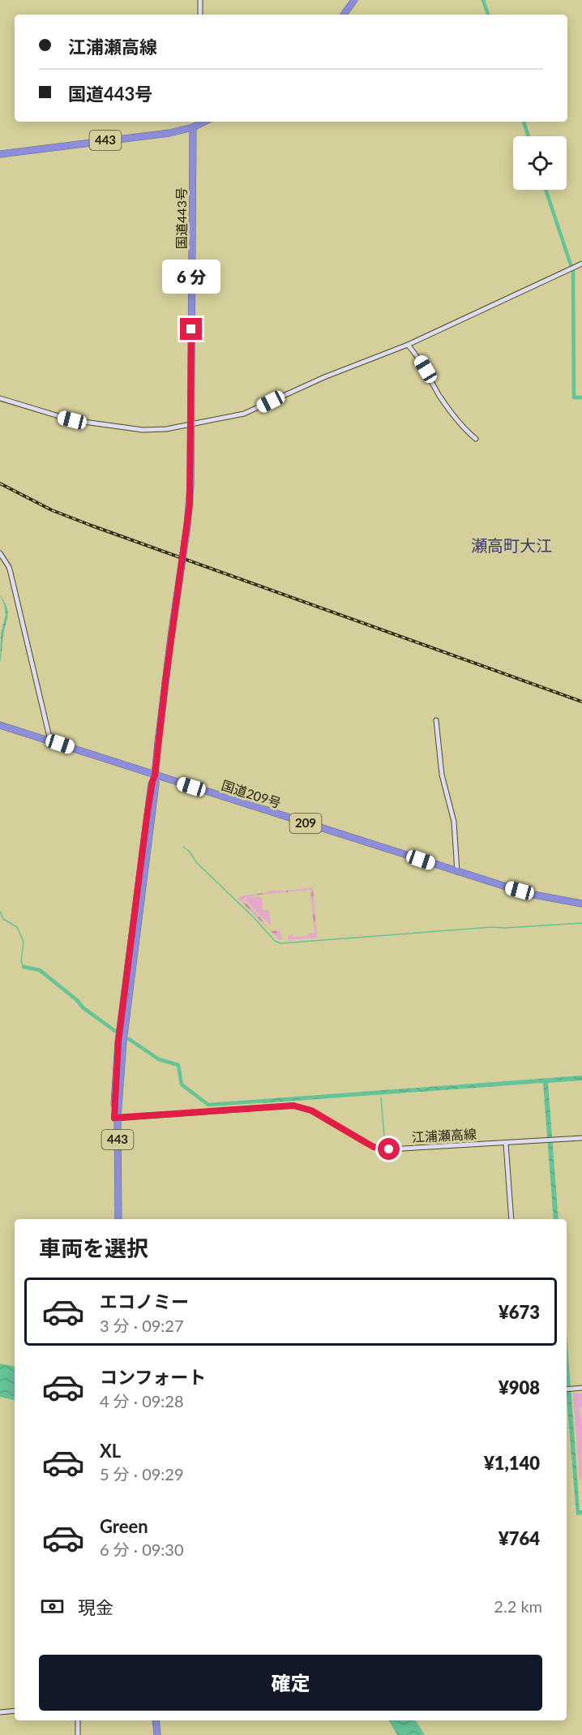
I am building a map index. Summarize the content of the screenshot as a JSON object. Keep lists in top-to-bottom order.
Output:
{
  "streets": {
    "highway": [
      "443",
      "国道443号",
      "国道209号",
      "209"
    ],
    "street": ["江浦瀬高線"]
  },
  "crossings": [
    ["443", "国道443号"],
    ["443", "国道209号"],
    ["443", "江浦瀬高線"],
    ["国道443号", "国道209号"]
  ],
  "districts": ["瀬高町大江"],
  "page": {
    "banner": ["江浦瀬高線", "国道443号"],
    "bubble": "6 分",
    "heading": "車両を選択",
    "list": [
      {
        "name": "エコノミー",
        "note": "3 分 · 09:27",
        "value": "¥673"
      },
      {
        "name": "コンフォート",
        "note": "4 分 · 09:28",
        "value": "¥908"
      },
      {
        "name": "XL",
        "note": "5 分 · 09:29",
        "value": "¥1,140"
      },
      {
        "name": "Green",
        "note": "6 分 · 09:30",
        "value": "¥764"
      }
    ],
    "pay": ["現金", "2.2 km"],
    "buttons": "確定"
  }
}
